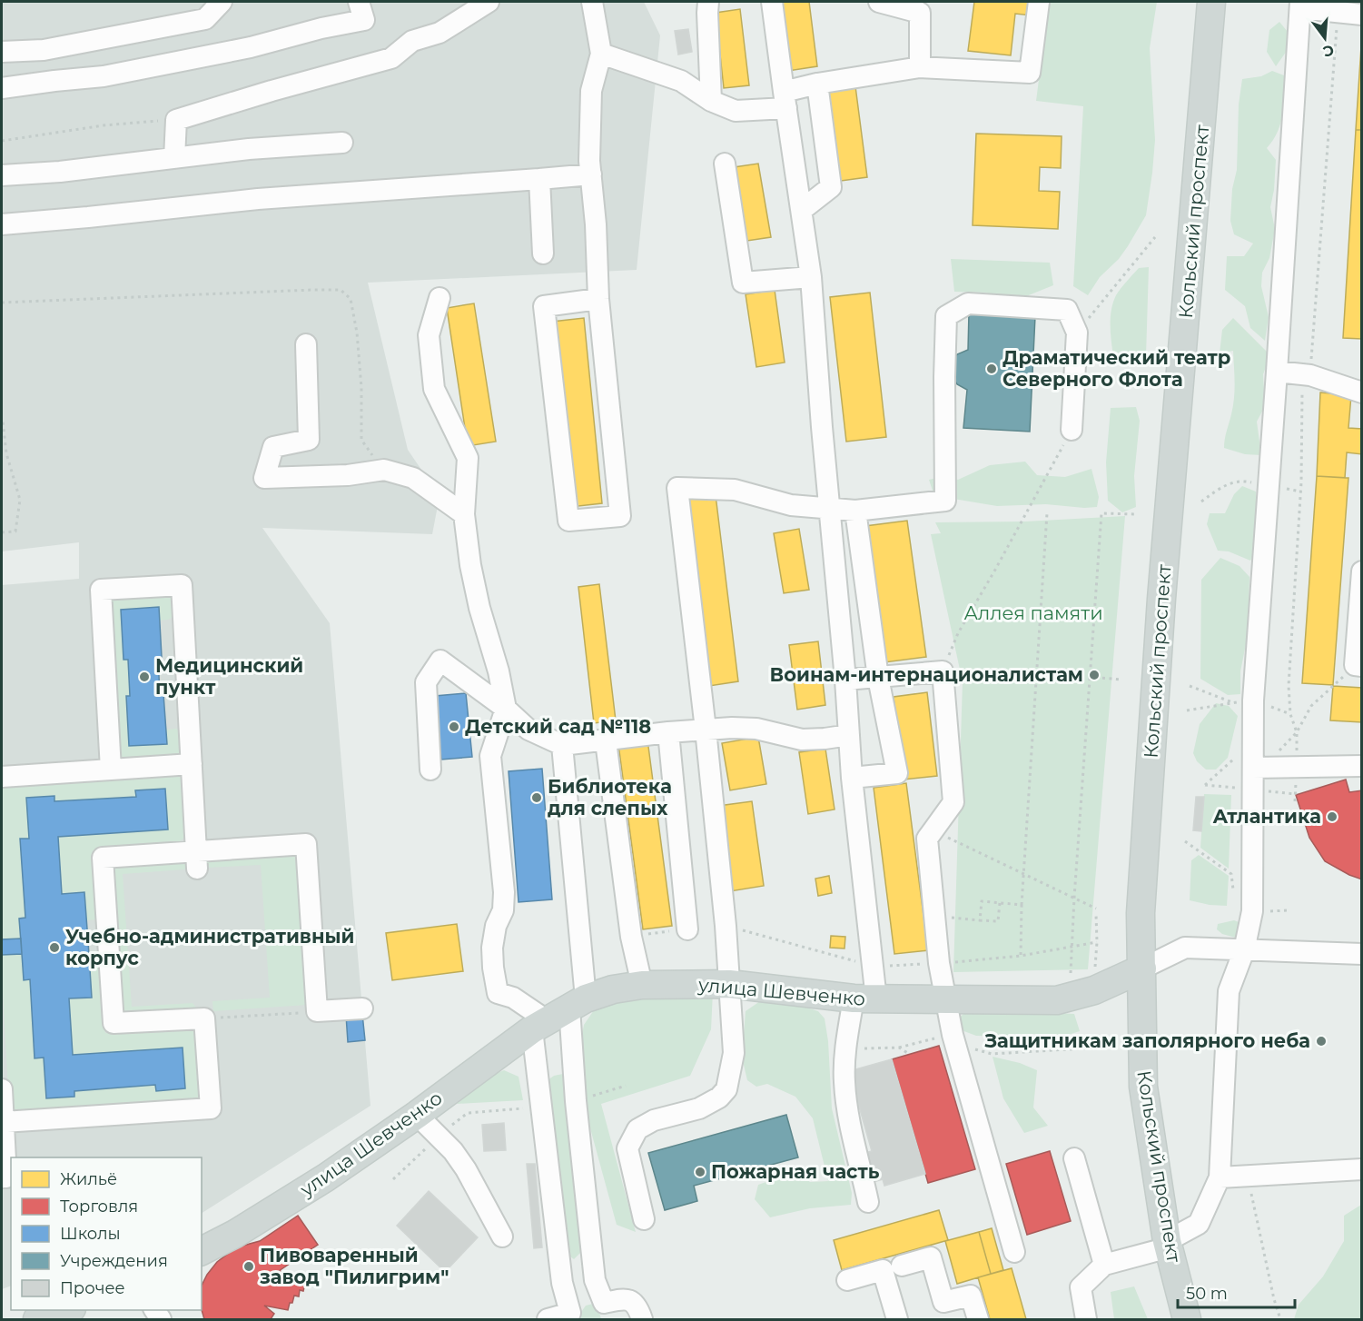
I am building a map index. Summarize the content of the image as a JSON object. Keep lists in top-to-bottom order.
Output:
{
  "streets": {
    "main road": ["Кольский проспект", "улица Шевченко"]
  },
  "crossings": [
    ["Кольский проспект", "улица Шевченко"]
  ],
  "parks": ["Аллея памяти"],
  "places": [
    "Драматический театр Северного Флота",
    "Воинам-интернационалистам",
    "Медицинский пункт",
    "Детский сад №118",
    "Библиотека для слепых",
    "Атлантика",
    "Учебно-административный корпус",
    "Защитникам заполярного неба",
    "Пожарная часть",
    "Пивоваренный завод \"Пилигрим\""
  ],
  "legend": [
    "Жильё",
    "Торговля",
    "Школы",
    "Учреждения",
    "Прочее"
  ],
  "scale_bar": "50 m",
  "north": "bottom"
}
